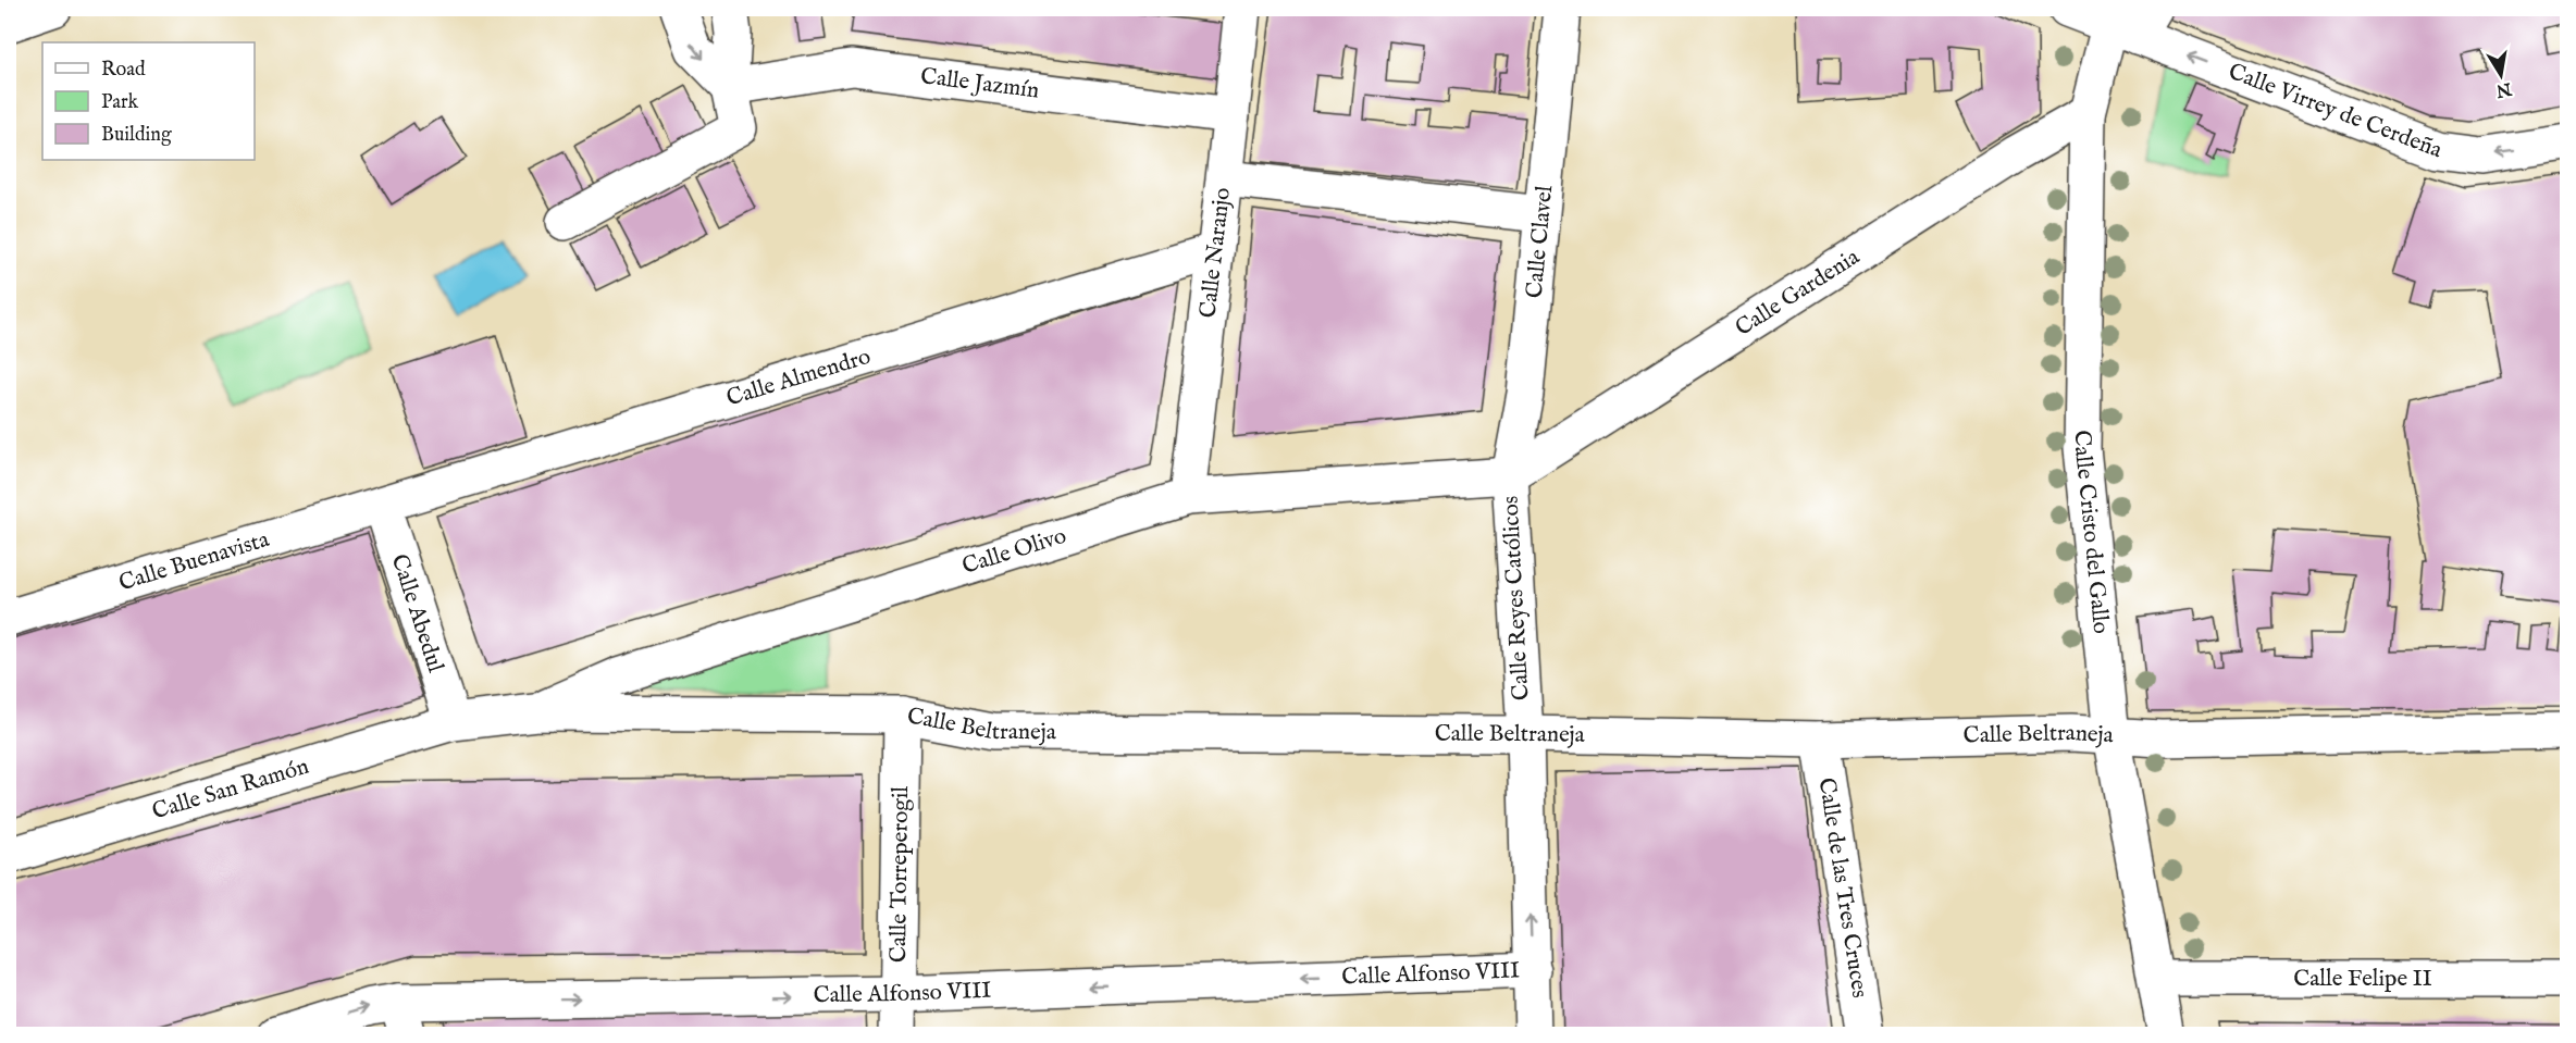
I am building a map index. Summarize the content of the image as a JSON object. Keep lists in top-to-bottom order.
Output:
{
  "streets": {
    "street": [
      "Calle Jazmín",
      "Calle Virrey de Cerdeña",
      "Calle Clavel",
      "Calle Naranjo",
      "Calle Gardenia",
      "Calle Almendro",
      "Calle Cristo del Gallo",
      "Calle Olivo",
      "Calle Buenavista",
      "Calle Reyes Católicos",
      "Calle Abedul",
      "Calle Beltraneja",
      "Calle San Ramón",
      "Calle Torreperogil",
      "Calle de las Tres Cruces",
      "Calle Alfonso VIII",
      "Calle Felipe II"
    ]
  },
  "crossings": [
    ["Calle Jazmín", "Calle Naranjo"],
    ["Calle Virrey de Cerdeña", "Calle Cristo del Gallo"],
    ["Calle Clavel", "Calle Gardenia"],
    ["Calle Clavel", "Calle Olivo"],
    ["Calle Clavel", "Calle Reyes Católicos"],
    ["Calle Naranjo", "Calle Almendro"],
    ["Calle Naranjo", "Calle Olivo"],
    ["Calle Gardenia", "Calle Cristo del Gallo"],
    ["Calle Gardenia", "Calle Olivo"],
    ["Calle Gardenia", "Calle Reyes Católicos"],
    ["Calle Almendro", "Calle Buenavista"],
    ["Calle Almendro", "Calle Abedul"],
    ["Calle Cristo del Gallo", "Calle Beltraneja"],
    ["Calle Cristo del Gallo", "Calle Felipe II"],
    ["Calle Olivo", "Calle Reyes Católicos"],
    ["Calle Olivo", "Calle Beltraneja"],
    ["Calle Buenavista", "Calle Abedul"],
    ["Calle Reyes Católicos", "Calle Beltraneja"],
    ["Calle Reyes Católicos", "Calle Alfonso VIII"],
    ["Calle Abedul", "Calle Beltraneja"],
    ["Calle Abedul", "Calle San Ramón"],
    ["Calle Beltraneja", "Calle San Ramón"],
    ["Calle Beltraneja", "Calle Torreperogil"],
    ["Calle Beltraneja", "Calle de las Tres Cruces"],
    ["Calle Torreperogil", "Calle Alfonso VIII"]
  ],
  "one_way": ["Calle Virrey de Cerdeña", "Calle Reyes Católicos"],
  "legend": ["Road", "Park", "Building"],
  "north": "bottom"
}
